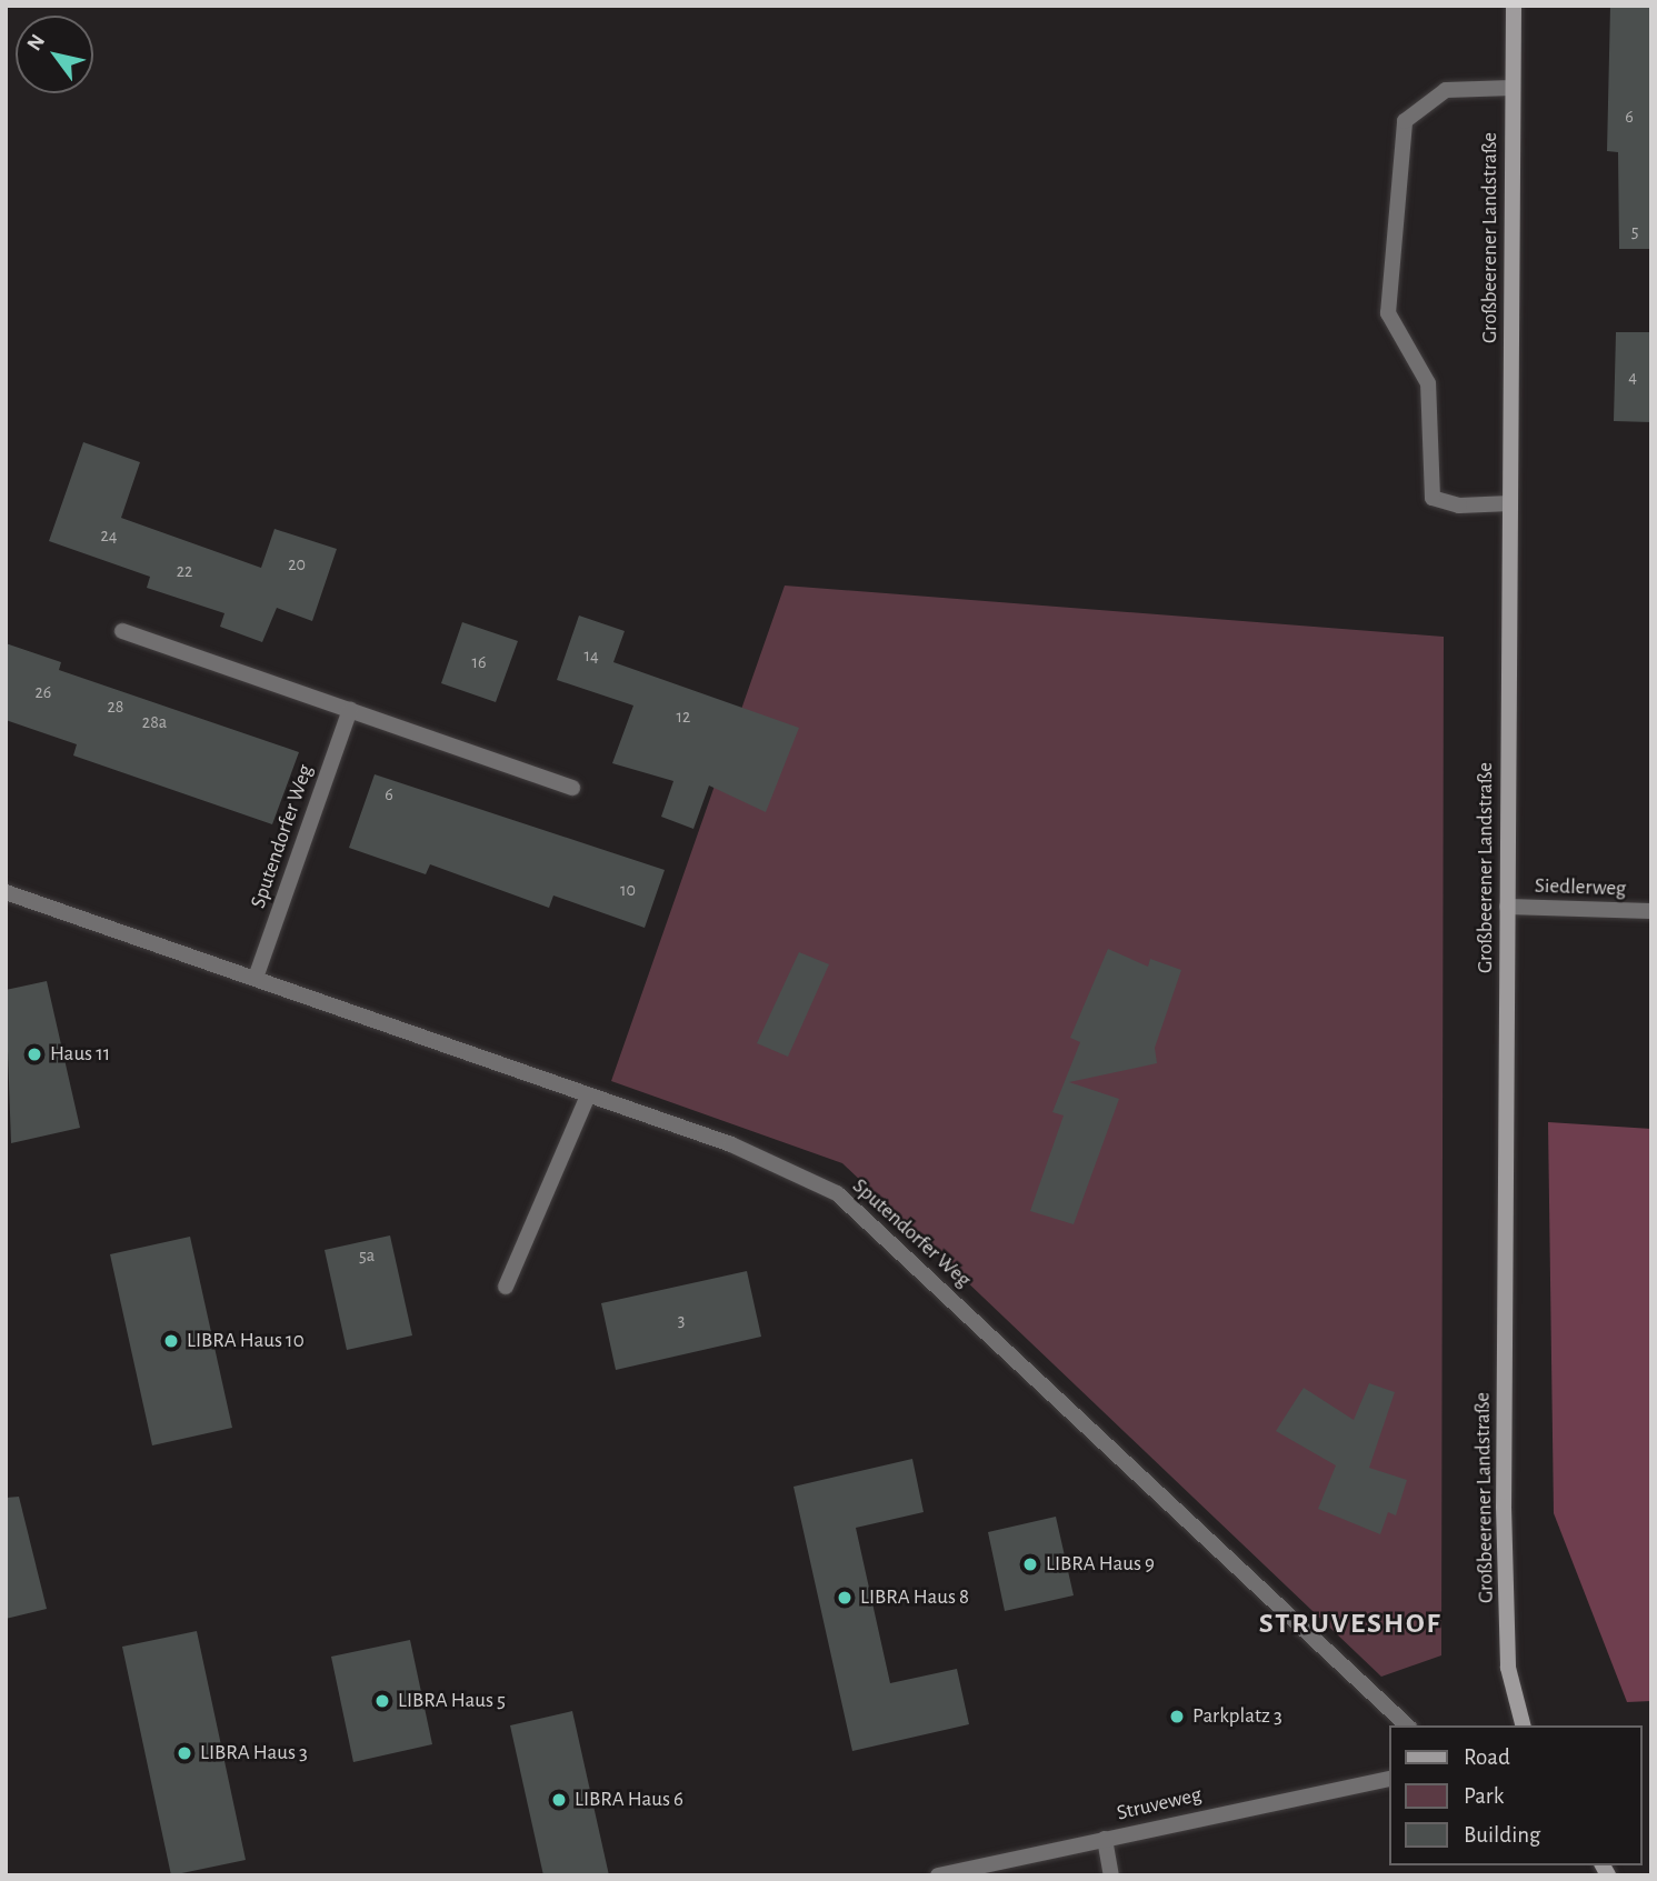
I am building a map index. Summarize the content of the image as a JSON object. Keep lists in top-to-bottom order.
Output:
{
  "streets": {
    "main road": ["Großbeerener Landstraße"],
    "street": ["Sputendorfer Weg", "Siedlerweg", "Struveweg"]
  },
  "crossings": [
    ["Großbeerener Landstraße", "Siedlerweg"]
  ],
  "districts": ["STRUVESHOF"],
  "places": [
    "Haus 11",
    "LIBRA Haus 10",
    "LIBRA Haus 9",
    "LIBRA Haus 8",
    "LIBRA Haus 5",
    "Parkplatz 3",
    "LIBRA Haus 3",
    "LIBRA Haus 6"
  ],
  "house_numbers": [
    "6",
    "5",
    "4",
    "24",
    "20",
    "22",
    "14",
    "16",
    "26",
    "28",
    "12",
    "28a",
    "6",
    "10",
    "5a",
    "3"
  ],
  "legend": ["Road", "Park", "Building"],
  "north": "top left"
}
